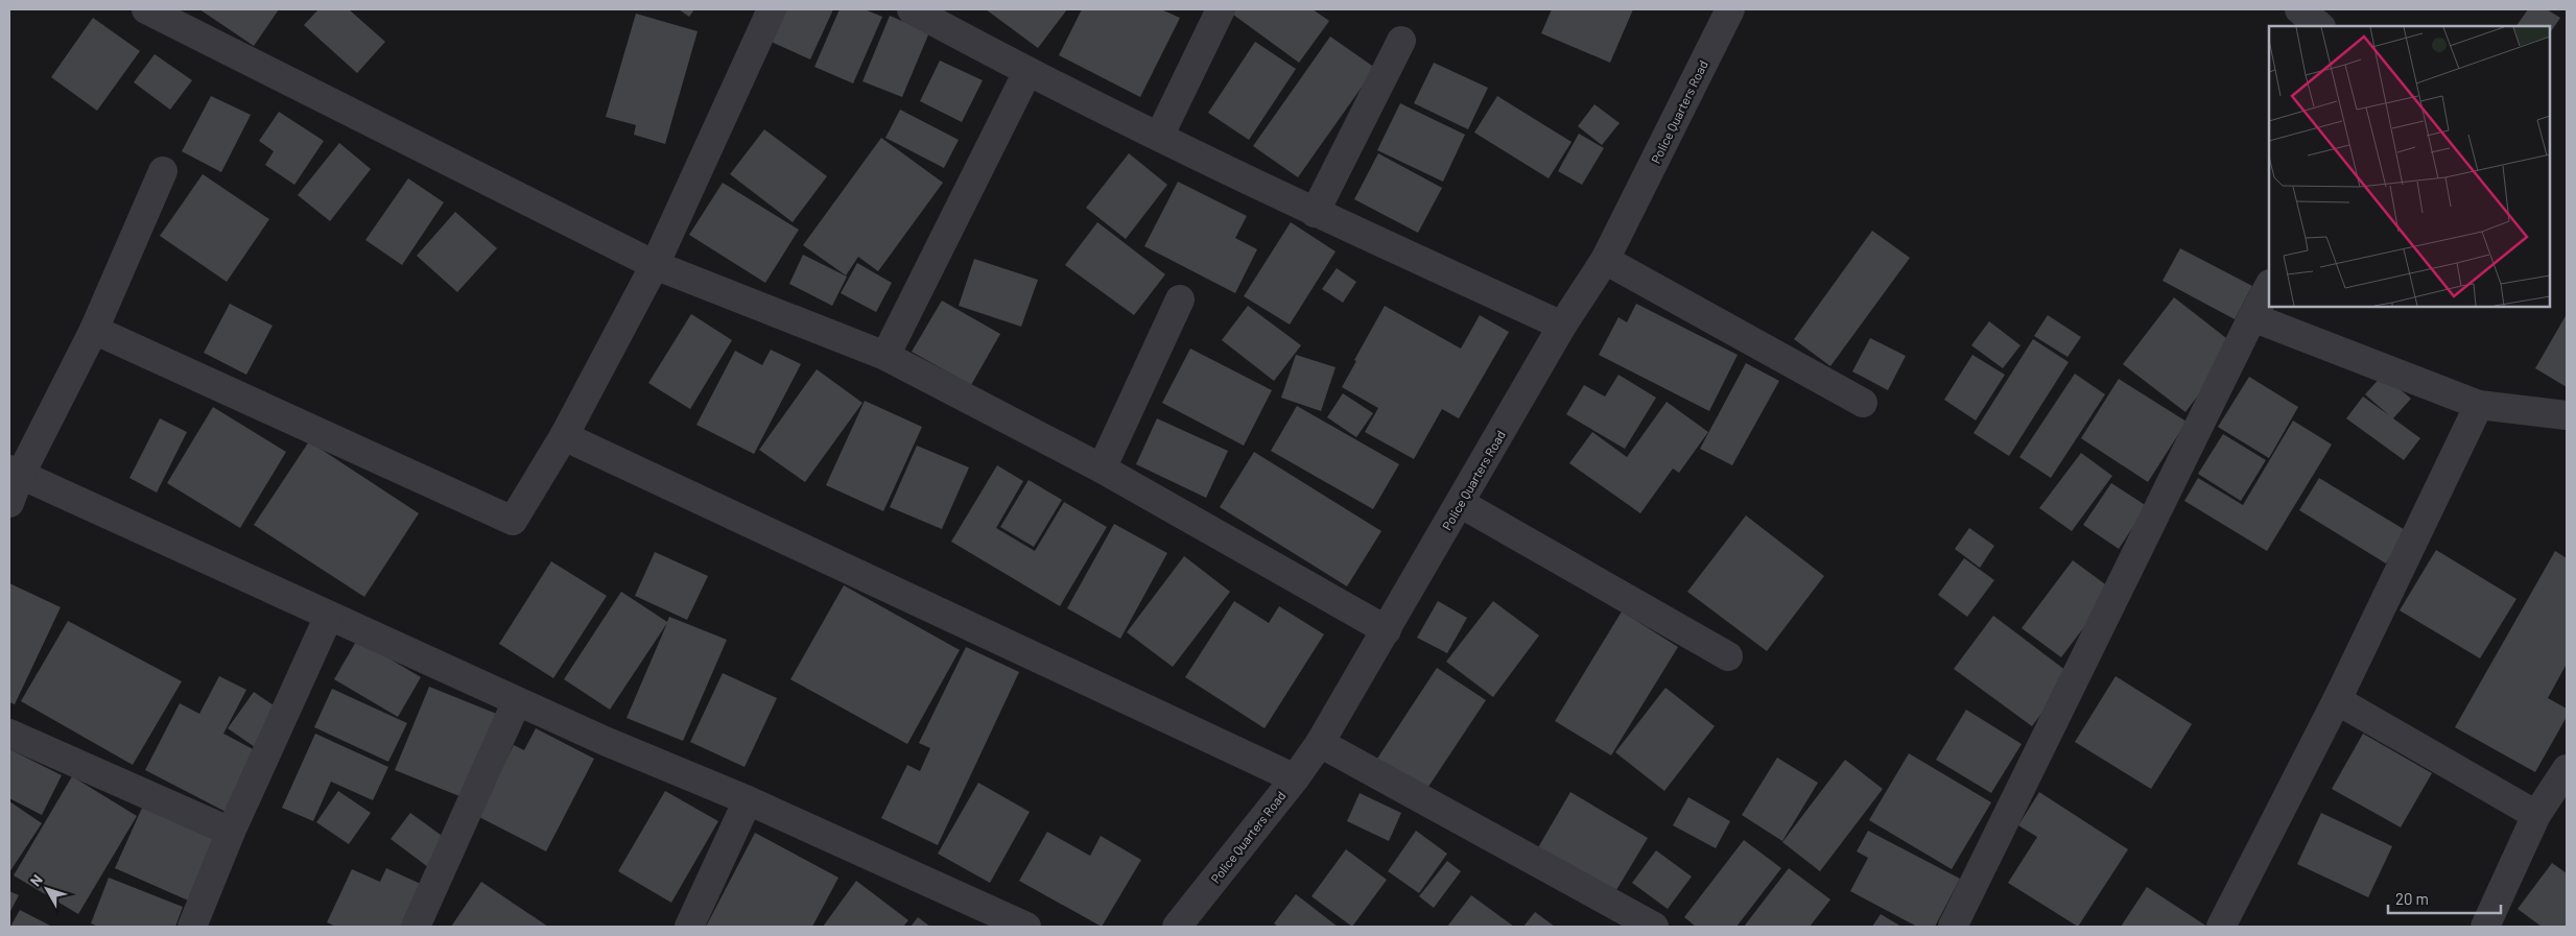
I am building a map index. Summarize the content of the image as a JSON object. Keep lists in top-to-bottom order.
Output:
{
  "streets": {
    "street": ["Police Quarters Road"]
  },
  "scale_bar": "20 m",
  "north": "top left"
}
